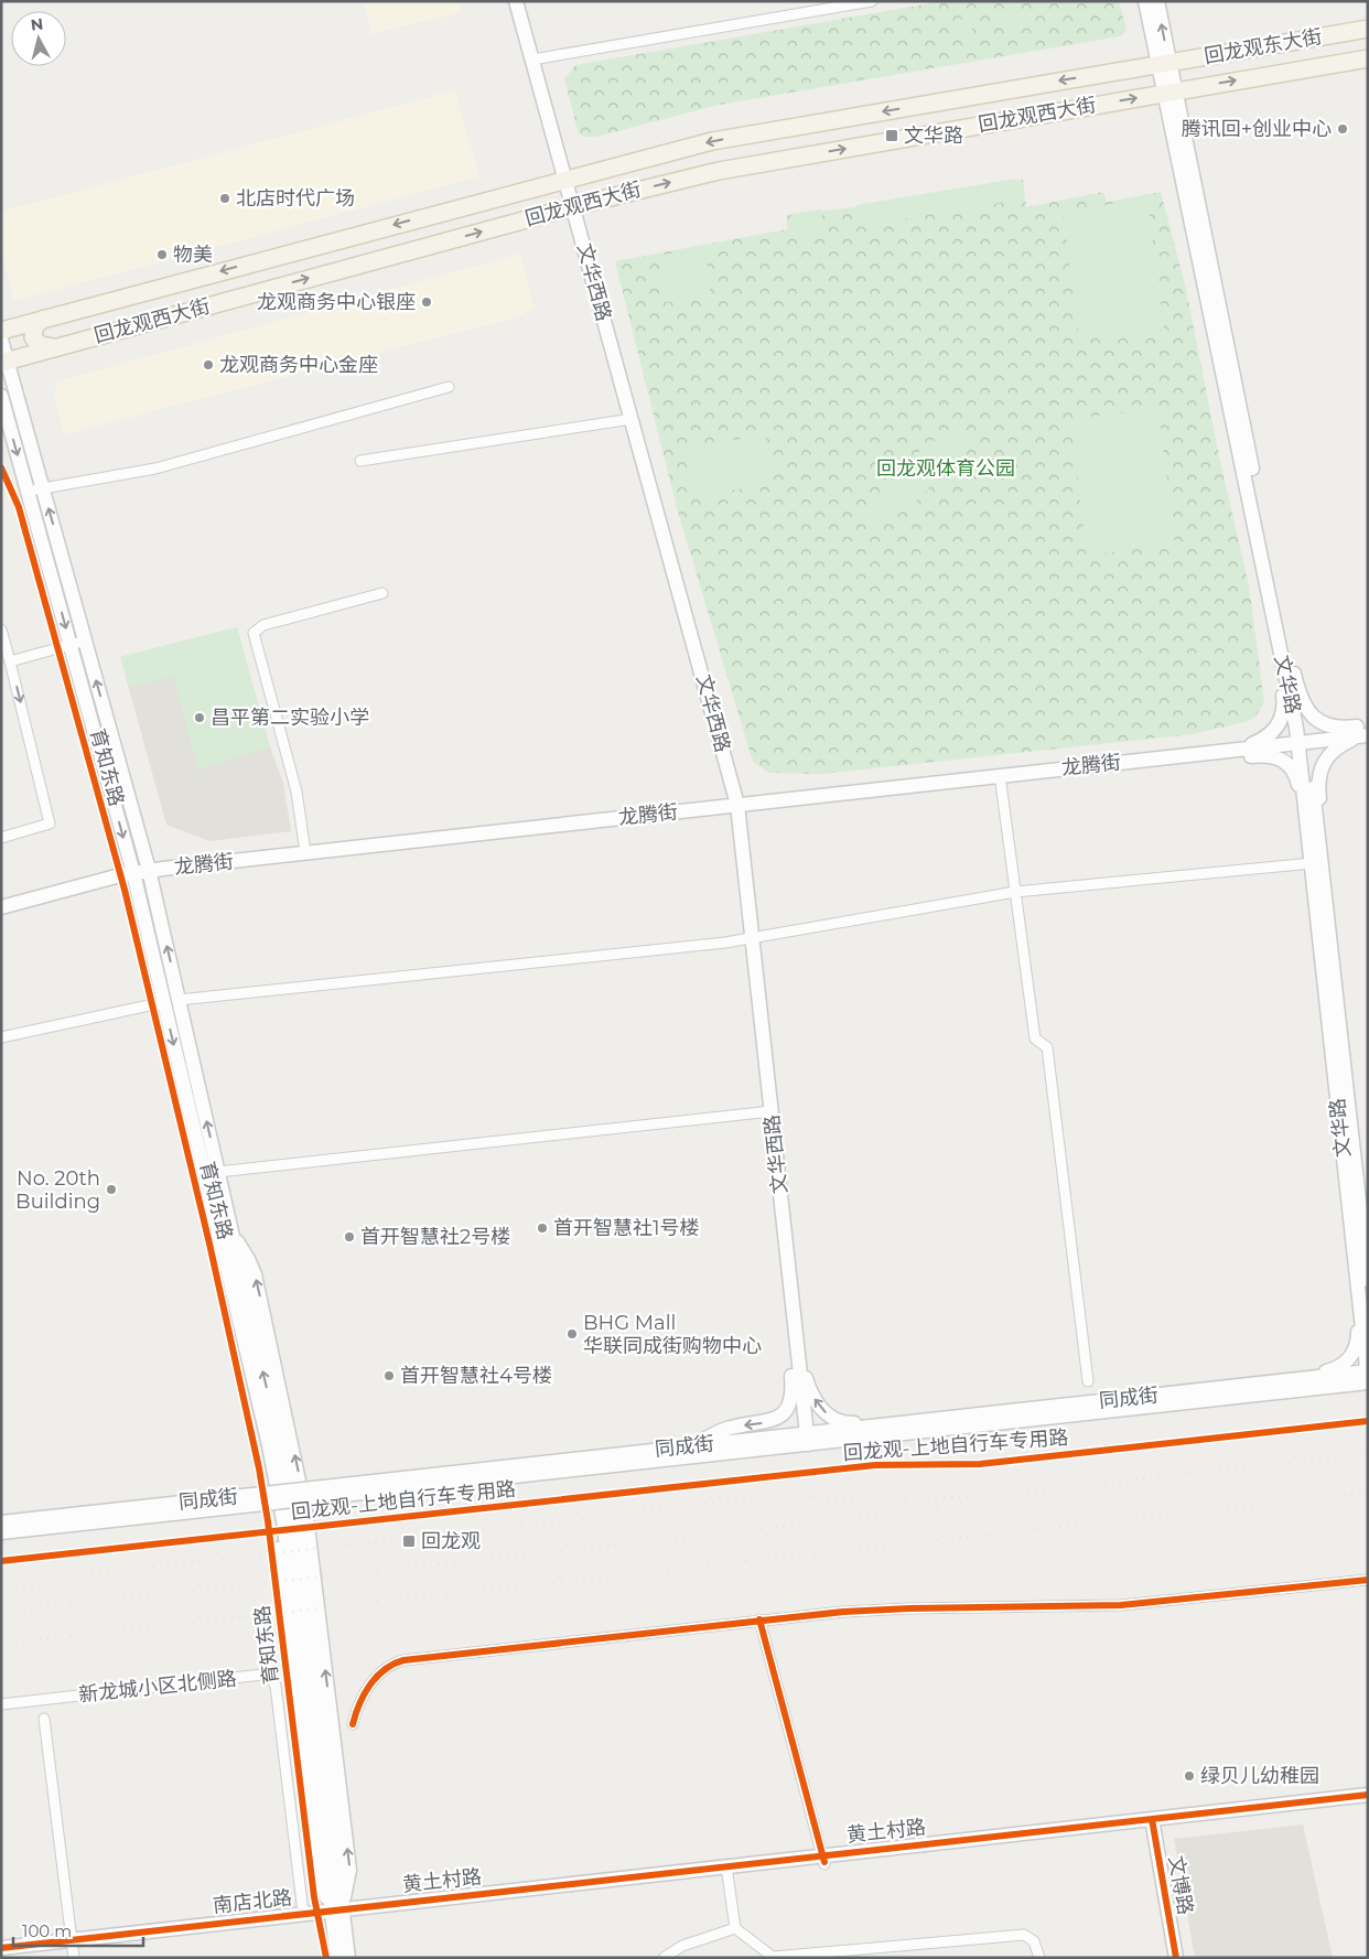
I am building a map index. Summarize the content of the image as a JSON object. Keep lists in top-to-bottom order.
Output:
{
  "streets": {
    "main road": [
      "回龙观东大街",
      "回龙观西大街",
      "文华西路",
      "文华路",
      "龙腾街",
      "育知东路",
      "同成街",
      "黄土村路",
      "文博路",
      "南店北路"
    ],
    "street": ["新龙城小区北侧路"],
    "cycle path": ["回龙观-上地自行车专用路"]
  },
  "crossings": [
    ["回龙观东大街", "回龙观西大街"],
    ["回龙观东大街", "文华路"],
    ["回龙观西大街", "文华西路"],
    ["回龙观西大街", "文华路"],
    ["回龙观西大街", "育知东路"],
    ["文华西路", "龙腾街"],
    ["文华西路", "同成街"],
    ["文华路", "龙腾街"],
    ["文华路", "同成街"],
    ["龙腾街", "育知东路"],
    ["育知东路", "黄土村路"],
    ["育知东路", "南店北路"],
    ["新龙城小区北侧路", "南店北路"],
    ["黄土村路", "文博路"],
    ["黄土村路", "南店北路"]
  ],
  "parks": ["回龙观体育公园"],
  "places": {
    "other": [
      "腾讯回+创业中心",
      "北店时代广场",
      "物美",
      "龙观商务中心银座",
      "龙观商务中心金座",
      "昌平第二实验小学",
      "No. 20th Building",
      "首开智慧社1号楼",
      "首开智慧社2号楼",
      "BHG Mall 华联同成街购物中心",
      "首开智慧社4号楼",
      "绿贝儿幼稚园"
    ],
    "transit": ["文华路", "回龙观"]
  },
  "scale_bar": "100 m",
  "north": "top"
}
